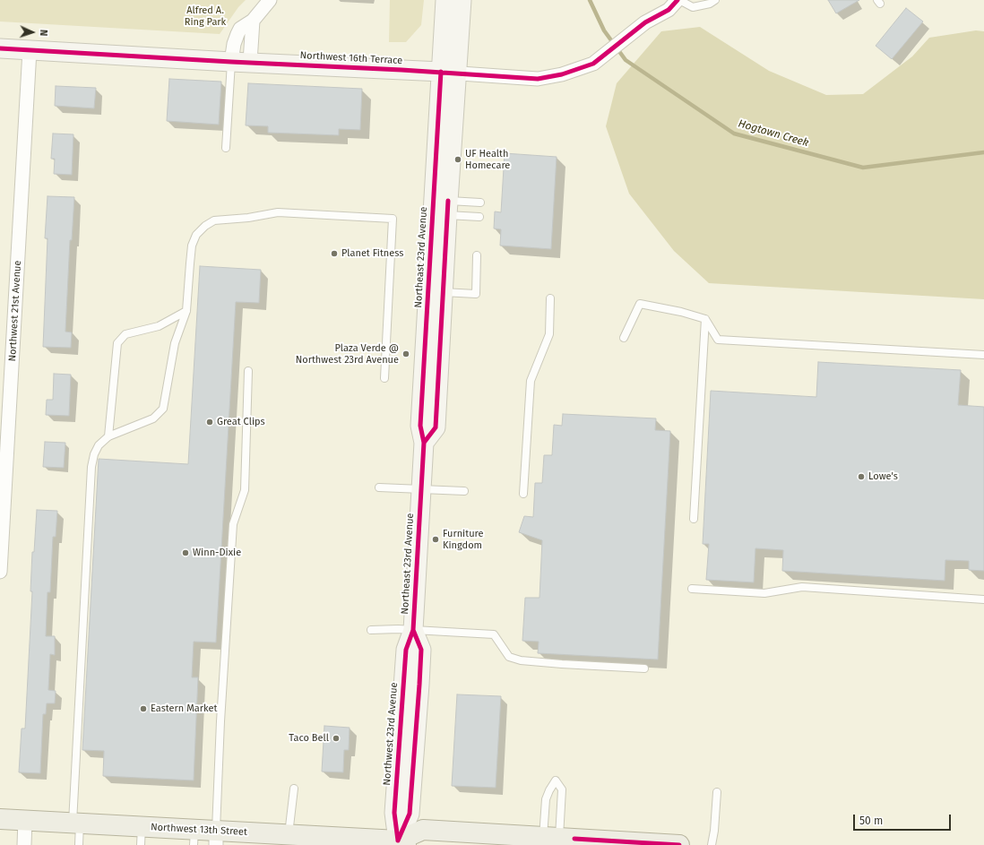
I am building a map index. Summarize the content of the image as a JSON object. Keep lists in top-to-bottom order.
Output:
{
  "streets": {
    "main road": ["Northwest 13th Street"],
    "street": [
      "Northwest 16th Terrace",
      "Northeast 23rd Avenue",
      "Northwest 21st Avenue",
      "Northwest 23rd Avenue"
    ]
  },
  "crossings": [
    ["Northwest 16th Terrace", "Northeast 23rd Avenue"],
    ["Northwest 16th Terrace", "Northwest 21st Avenue"],
    ["Northeast 23rd Avenue", "Northwest 23rd Avenue"],
    ["Northeast 23rd Avenue", "Northwest 13th Street"],
    ["Northwest 23rd Avenue", "Northwest 13th Street"]
  ],
  "water": ["Hogtown Creek"],
  "parks": ["Alfred A. Ring Park"],
  "places": [
    "UF Health Homecare",
    "Planet Fitness",
    "Plaza Verde @ Northwest 23rd Avenue",
    "Great Clips",
    "Lowe's",
    "Furniture Kingdom",
    "Winn-Dixie",
    "Eastern Market",
    "Taco Bell"
  ],
  "scale_bar": "50 m",
  "north": "right"
}
